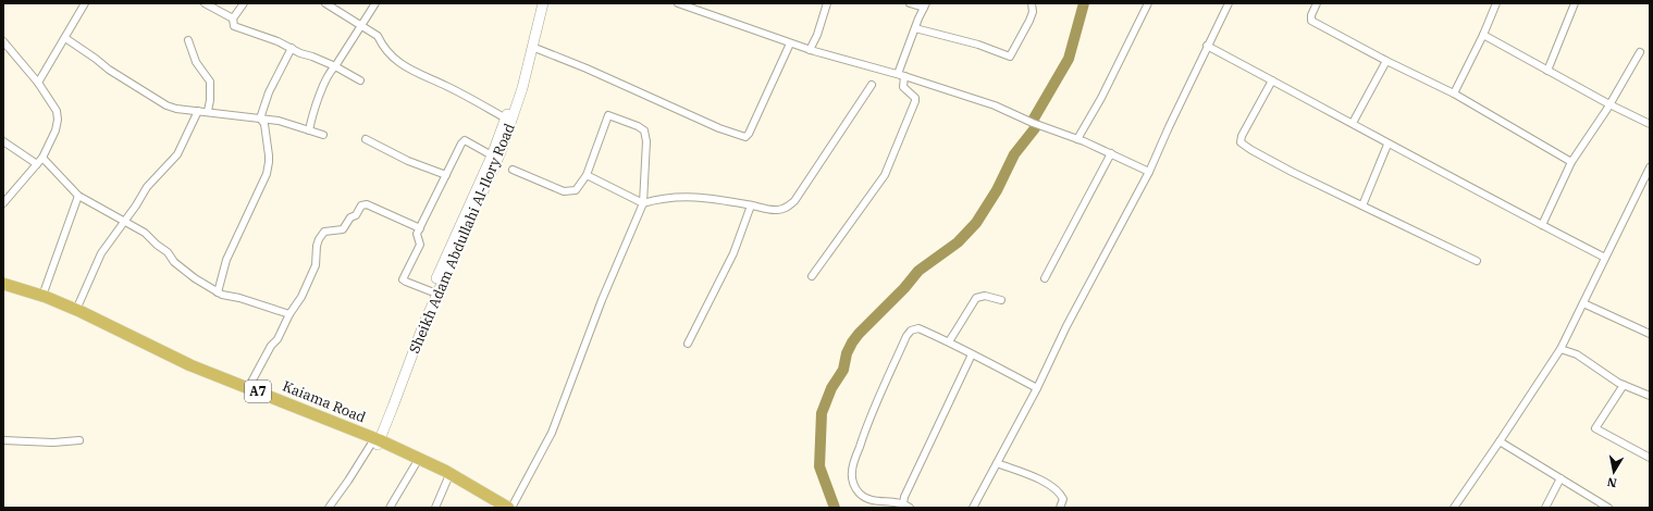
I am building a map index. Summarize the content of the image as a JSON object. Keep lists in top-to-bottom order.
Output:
{
  "streets": {
    "highway": ["A7", "Kaiama Road"],
    "street": ["Sheikh Adam Abdullahi Al-Ilory Road"]
  },
  "crossings": [
    ["Sheikh Adam Abdullahi Al-Ilory Road", "Kaiama Road"]
  ],
  "north": "bottom"
}
